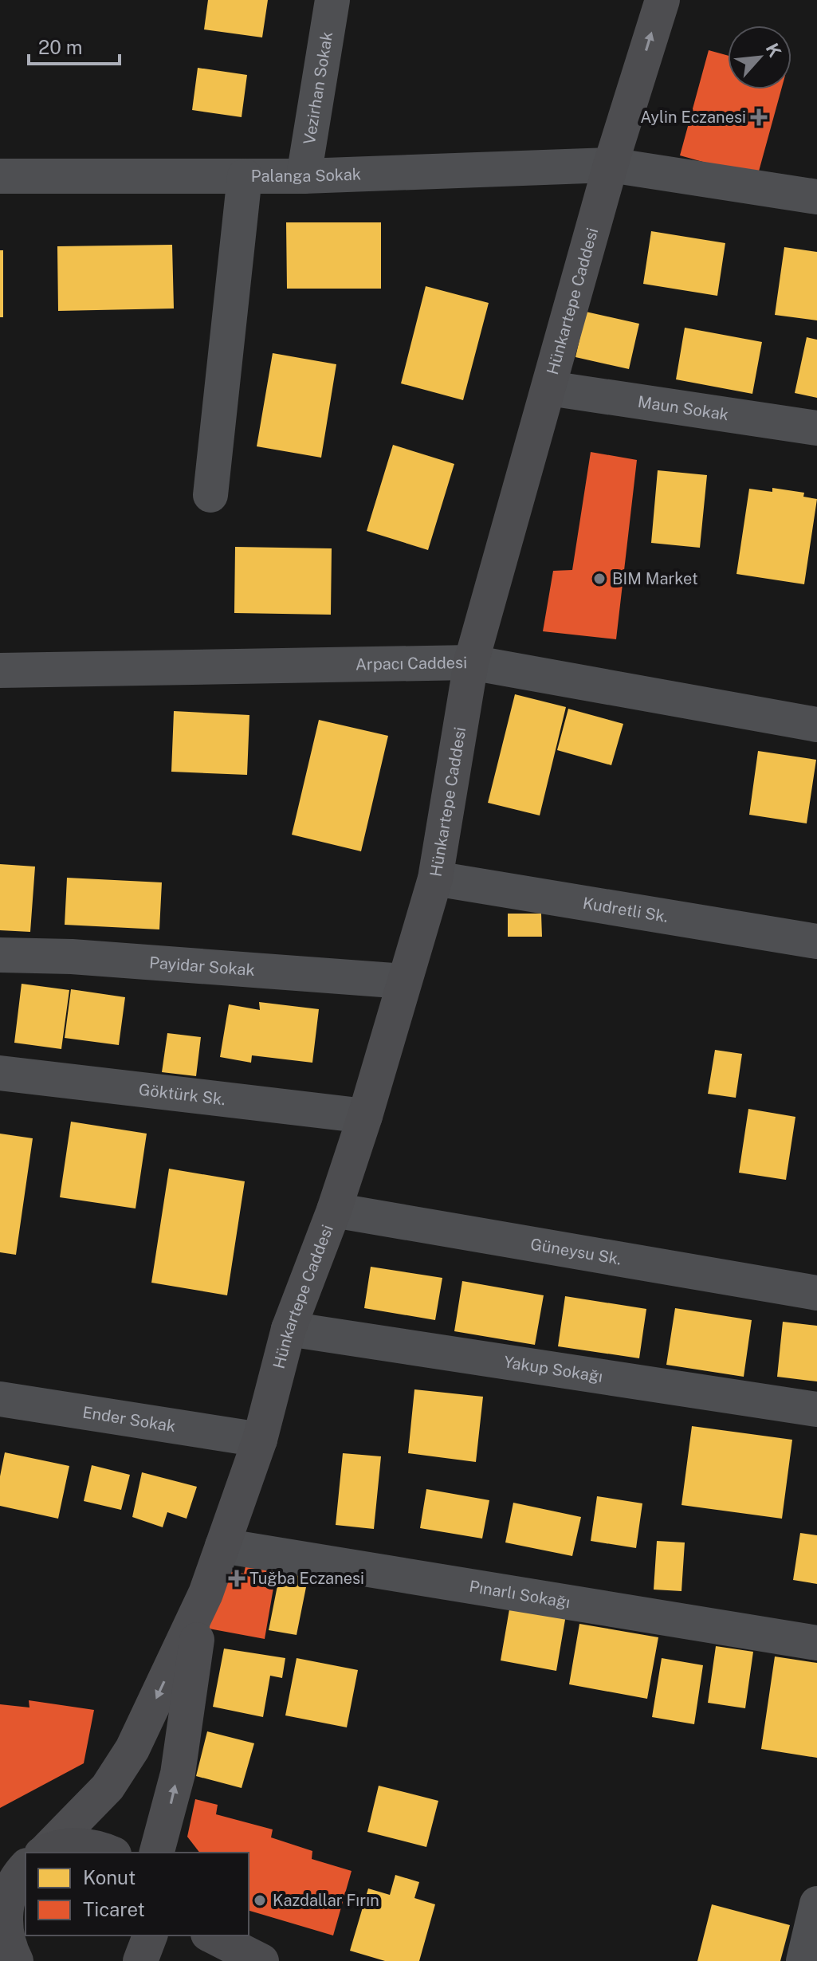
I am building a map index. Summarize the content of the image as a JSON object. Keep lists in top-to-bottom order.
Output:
{
  "streets": {
    "main road": ["Hünkartepe Caddesi"],
    "street": [
      "Vezirhan Sokak",
      "Palanga Sokak",
      "Maun Sokak",
      "Arpacı Caddesi",
      "Kudretli Sk.",
      "Payidar Sokak",
      "Göktürk Sk.",
      "Güneysu Sk.",
      "Yakup Sokağı",
      "Ender Sokak",
      "Pınarlı Sokağı"
    ]
  },
  "crossings": [
    ["Vezirhan Sokak", "Palanga Sokak"],
    ["Palanga Sokak", "Hünkartepe Caddesi"],
    ["Hünkartepe Caddesi", "Maun Sokak"],
    ["Hünkartepe Caddesi", "Arpacı Caddesi"],
    ["Hünkartepe Caddesi", "Kudretli Sk."],
    ["Hünkartepe Caddesi", "Payidar Sokak"],
    ["Hünkartepe Caddesi", "Göktürk Sk."],
    ["Hünkartepe Caddesi", "Güneysu Sk."],
    ["Hünkartepe Caddesi", "Yakup Sokağı"],
    ["Hünkartepe Caddesi", "Ender Sokak"],
    ["Hünkartepe Caddesi", "Pınarlı Sokağı"]
  ],
  "places": {
    "health": ["Aylin Eczanesi", "Tuğba Eczanesi"],
    "other": ["BIM Market", "Kazdallar Fırın"]
  },
  "legend": ["Konut", "Ticaret"],
  "scale_bar": "20 m",
  "north": "top right"
}
